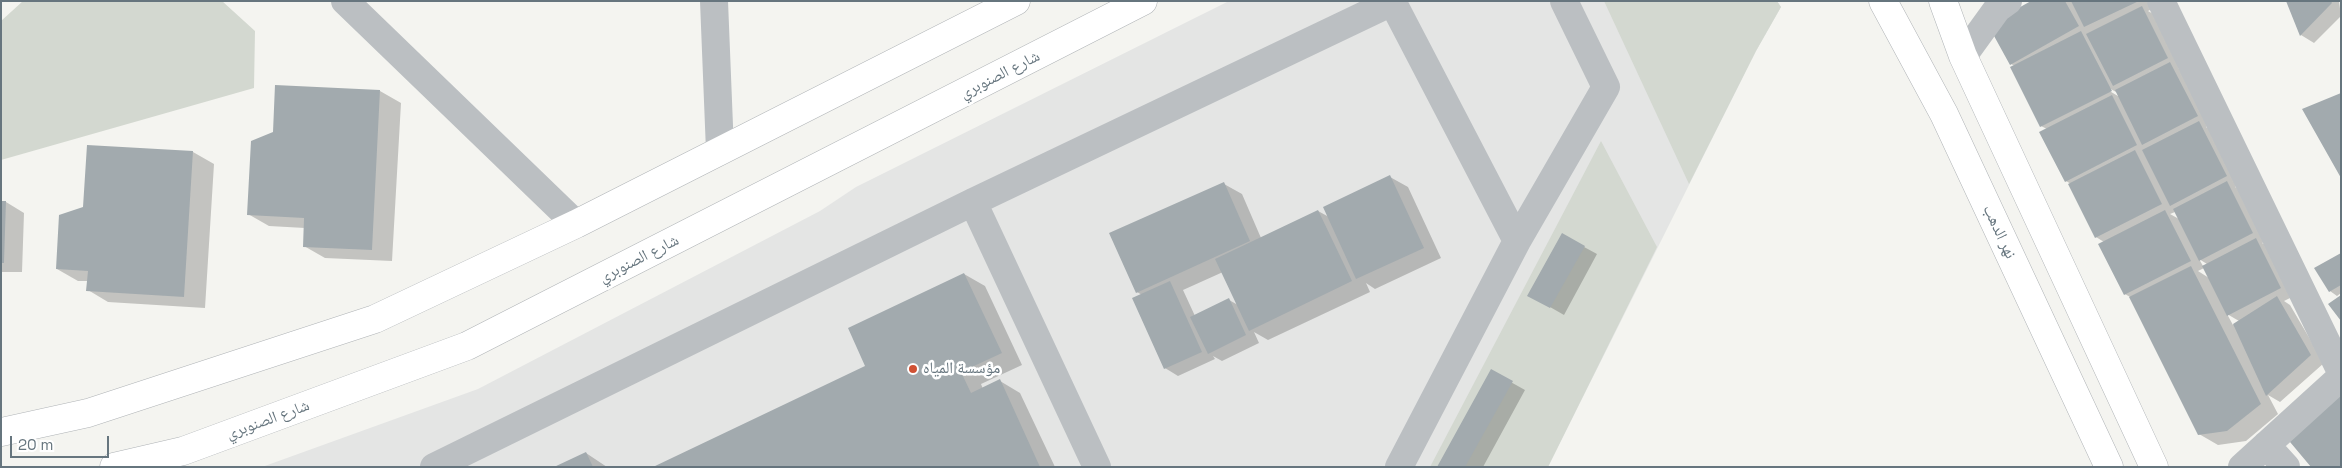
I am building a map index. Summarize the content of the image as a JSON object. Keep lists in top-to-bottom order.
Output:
{
  "streets": {
    "main road": ["شارع الصنوبري", "نهر الدهب"]
  },
  "places": ["مؤسسة المياه"],
  "scale_bar": "20 m"
}
